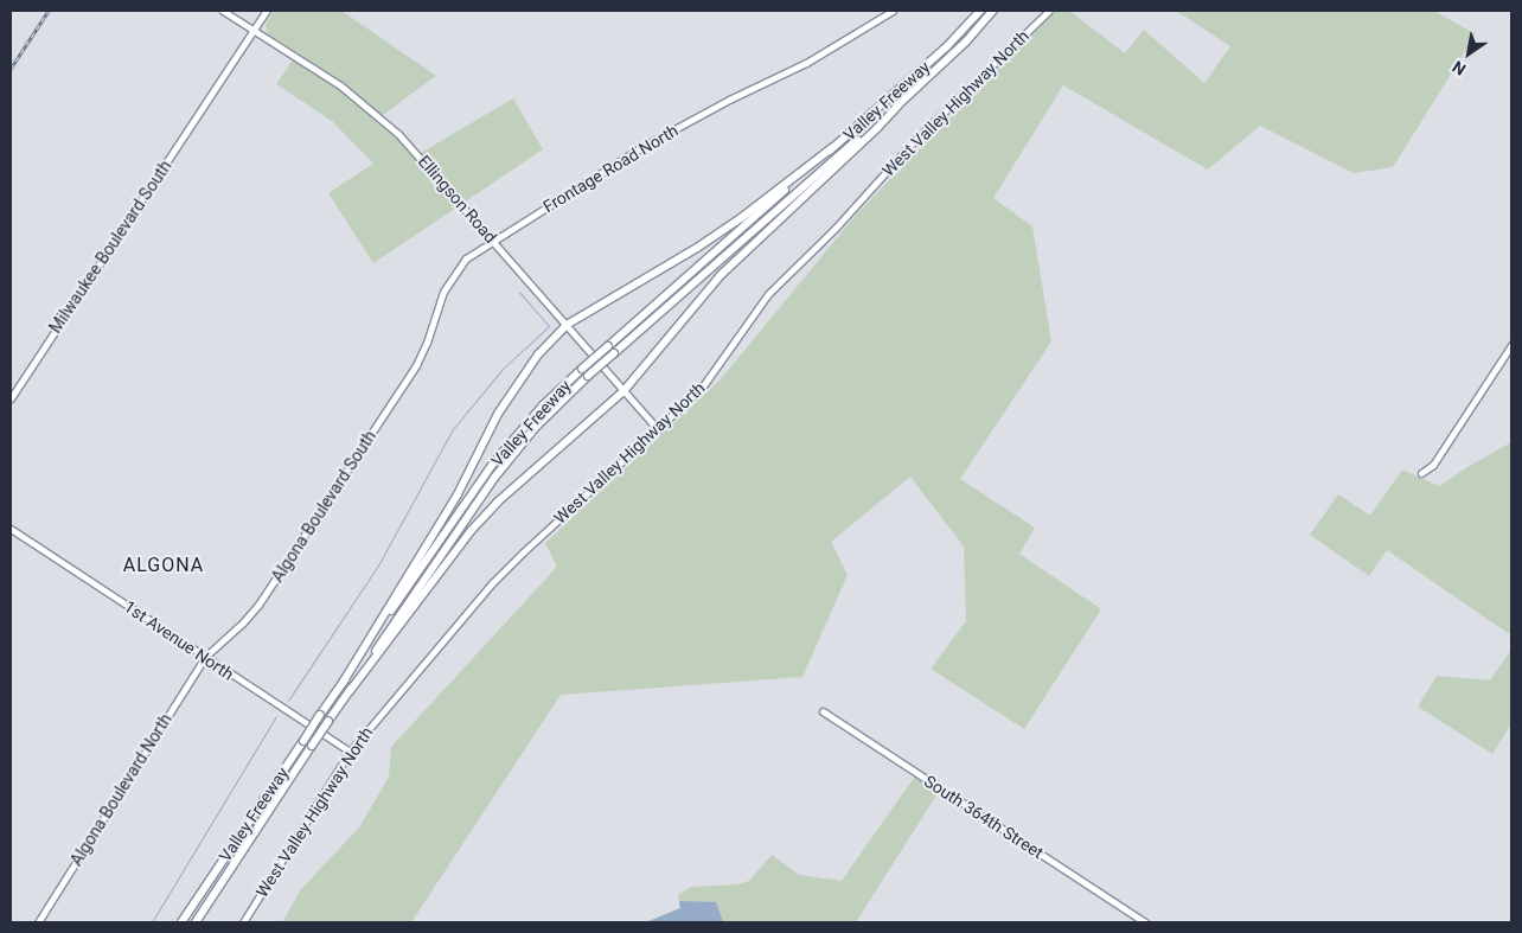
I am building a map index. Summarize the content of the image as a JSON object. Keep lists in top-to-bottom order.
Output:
{
  "streets": {
    "highway": ["Valley Freeway"],
    "street": [
      "West Valley Highway North",
      "Frontage Road North",
      "Ellingson Road",
      "Milwaukee Boulevard South",
      "Algona Boulevard South",
      "1st Avenue North",
      "Algona Boulevard North",
      "South 364th Street"
    ]
  },
  "crossings": [
    ["West Valley Highway North", "Ellingson Road"],
    ["West Valley Highway North", "1st Avenue North"],
    ["Frontage Road North", "Ellingson Road"],
    ["Frontage Road North", "Algona Boulevard South"],
    ["Ellingson Road", "Milwaukee Boulevard South"],
    ["Algona Boulevard South", "1st Avenue North"],
    ["Algona Boulevard South", "Algona Boulevard North"],
    ["1st Avenue North", "Algona Boulevard North"]
  ],
  "districts": ["ALGONA"],
  "north": "bottom left"
}
